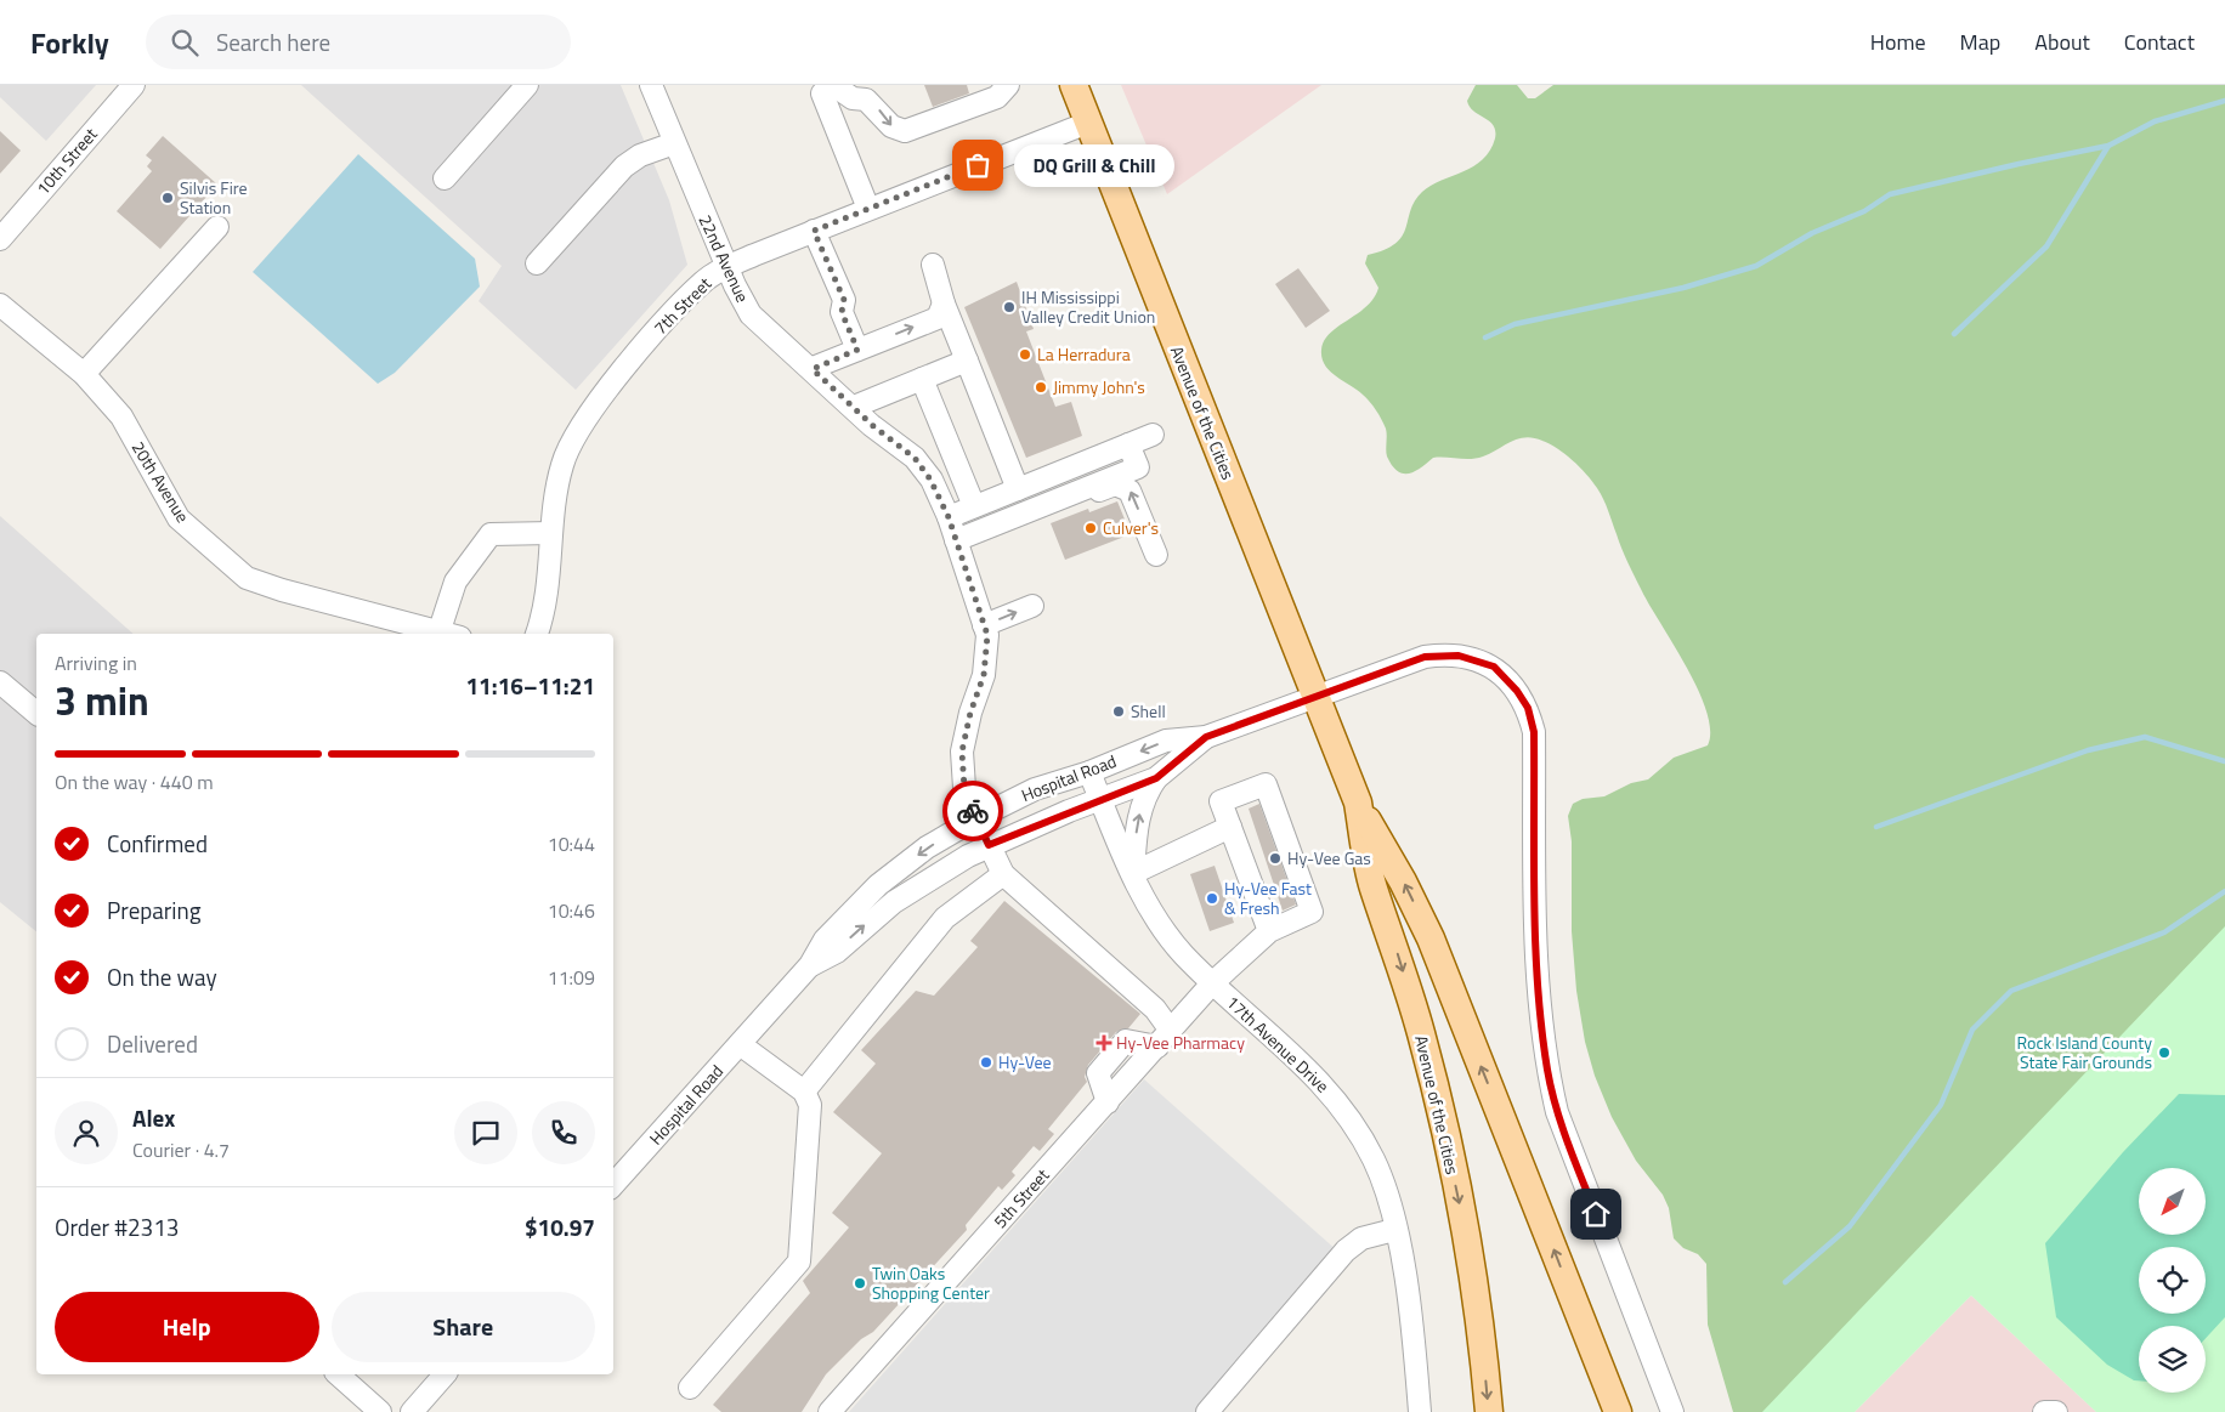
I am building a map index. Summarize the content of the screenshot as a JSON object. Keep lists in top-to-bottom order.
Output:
{
  "streets": {
    "main road": ["Avenue of the Cities"],
    "street": [
      "10th Street",
      "22nd Avenue",
      "7th Street",
      "20th Avenue",
      "Hospital Road",
      "17th Avenue Drive",
      "5th Street"
    ]
  },
  "crossings": [
    ["22nd Avenue", "7th Street"],
    ["22nd Avenue", "Hospital Road"],
    ["7th Street", "Avenue of the Cities"],
    ["Avenue of the Cities", "Hospital Road"],
    ["Hospital Road", "17th Avenue Drive"],
    ["17th Avenue Drive", "5th Street"]
  ],
  "places": {
    "other": [
      "DQ Grill & Chill",
      "Silvis Fire Station",
      "IH Mississippi Valley Credit Union",
      "La Herradura",
      "Jimmy John's",
      "Culver's",
      "Shell",
      "Hy-Vee Gas",
      "Hy-Vee Fast & Fresh",
      "Rock Island County State Fair Grounds",
      "Hy-Vee",
      "Twin Oaks Shopping Center"
    ],
    "health": ["Hy-Vee Pharmacy"]
  },
  "north": "bottom left",
  "page": {
    "header": "Forkly",
    "search": "Search here",
    "nav": [
      "Home",
      "Map",
      "About",
      "Contact"
    ],
    "bubble": "DQ Grill & Chill",
    "heading": ["3 min", "Arriving in", "11:16–11:21"],
    "panel": [
      "Alex",
      "Courier · 4.7",
      "Order #2313",
      "$10.97"
    ],
    "bar": "On the way · 440 m",
    "list": [
      ["Confirmed", "10:44"],
      ["Preparing", "10:46"],
      ["On the way", "11:09"],
      "Delivered"
    ],
    "buttons": ["Help", "Share"]
  }
}
